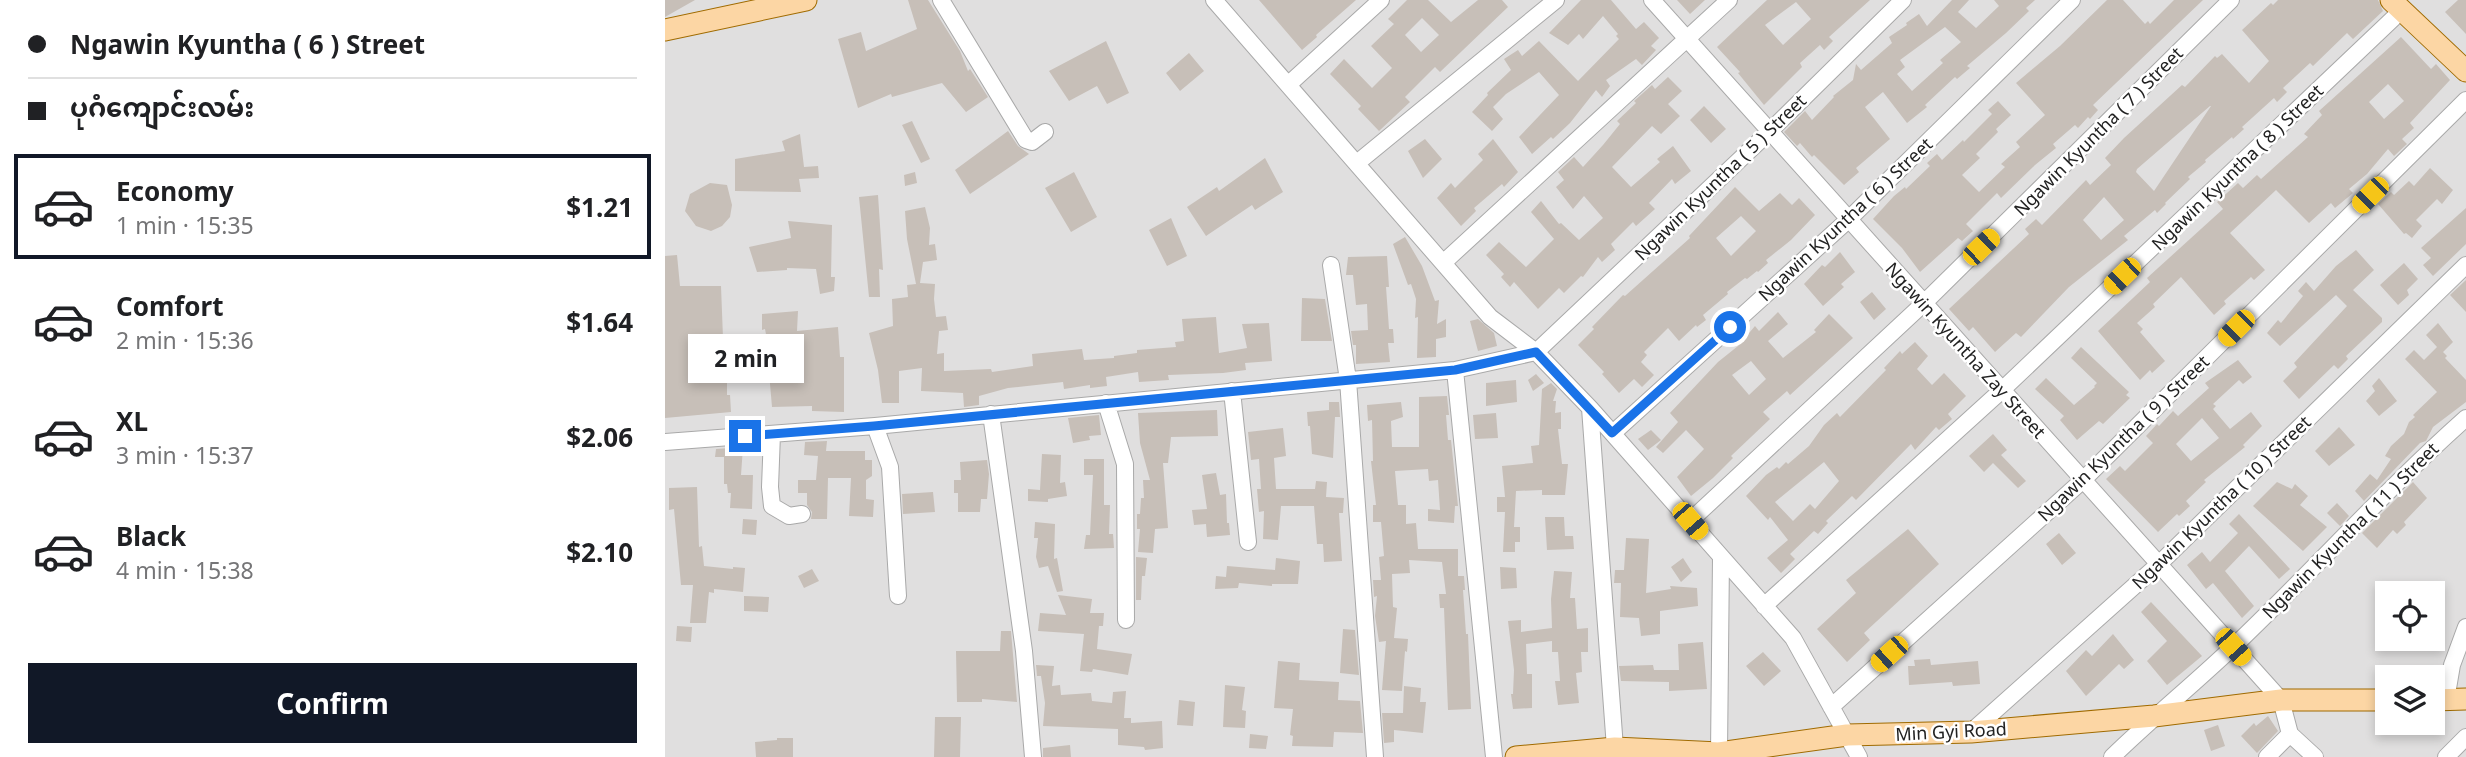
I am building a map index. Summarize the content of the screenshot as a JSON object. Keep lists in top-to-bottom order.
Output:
{
  "streets": {
    "main road": ["Min Gyi Road"],
    "street": [
      "Ngawin Kyuntha ( 7 ) Street",
      "Ngawin Kyuntha ( 8 ) Street",
      "Ngawin Kyuntha ( 5 ) Street",
      "Ngawin Kyuntha ( 6 ) Street",
      "Ngawin Kyuntha Zay Street",
      "Ngawin Kyuntha ( 9 ) Street",
      "Ngawin Kyuntha ( 10 ) Street",
      "Ngawin Kyuntha ( 11 ) Street"
    ]
  },
  "crossings": [
    ["Ngawin Kyuntha ( 7 ) Street", "Ngawin Kyuntha Zay Street"],
    ["Ngawin Kyuntha ( 8 ) Street", "Ngawin Kyuntha Zay Street"],
    ["Ngawin Kyuntha ( 5 ) Street", "Ngawin Kyuntha Zay Street"],
    ["Ngawin Kyuntha ( 6 ) Street", "Ngawin Kyuntha Zay Street"],
    ["Ngawin Kyuntha Zay Street", "Ngawin Kyuntha ( 9 ) Street"],
    ["Ngawin Kyuntha Zay Street", "Ngawin Kyuntha ( 10 ) Street"],
    ["Ngawin Kyuntha Zay Street", "Ngawin Kyuntha ( 11 ) Street"],
    ["Ngawin Kyuntha Zay Street", "Min Gyi Road"],
    ["Ngawin Kyuntha ( 10 ) Street", "Min Gyi Road"],
    ["Ngawin Kyuntha ( 11 ) Street", "Min Gyi Road"]
  ],
  "page": {
    "banner": ["Ngawin Kyuntha ( 6 ) Street", "ပုဂံကျောင်းလမ်း"],
    "list": [
      {
        "name": "Economy",
        "note": "1 min · 15:35",
        "value": "$1.21"
      },
      {
        "name": "Comfort",
        "note": "2 min · 15:36",
        "value": "$1.64"
      },
      {
        "name": "XL",
        "note": "3 min · 15:37",
        "value": "$2.06"
      },
      {
        "name": "Black",
        "note": "4 min · 15:38",
        "value": "$2.10"
      }
    ],
    "bubble": "2 min",
    "buttons": "Confirm"
  }
}
